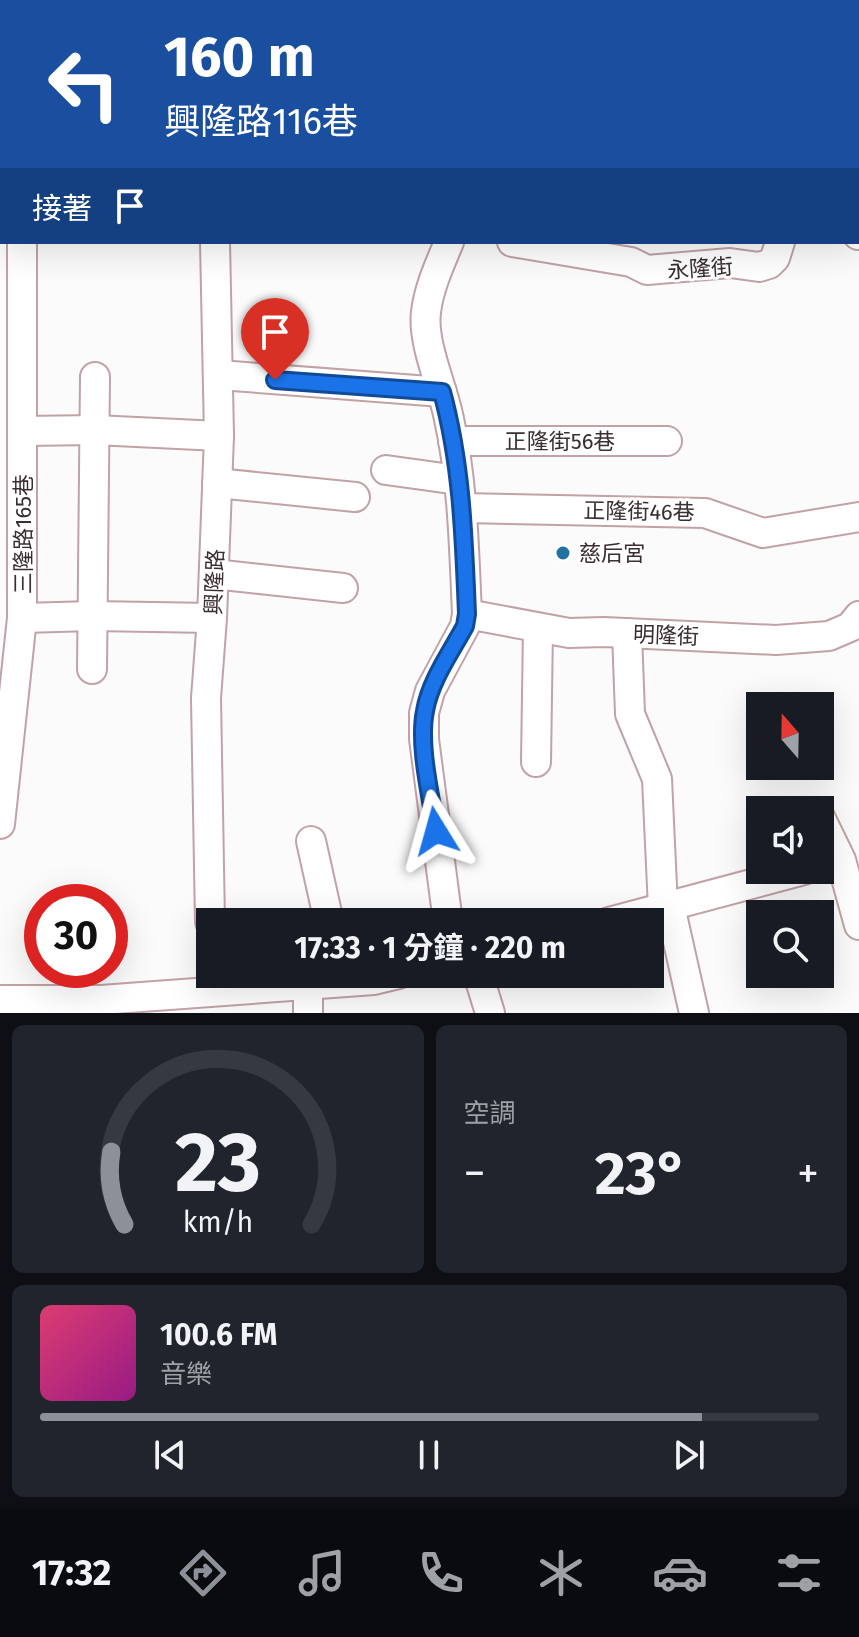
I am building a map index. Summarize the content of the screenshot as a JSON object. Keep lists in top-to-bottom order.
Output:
{
  "streets": {
    "street": [
      "永隆街",
      "正隆街56巷",
      "正隆街46巷",
      "三隆路165巷",
      "興隆路",
      "明隆街"
    ]
  },
  "places": ["慈后宮"],
  "north": "top",
  "page": {
    "turn": ["160 m", "興隆路116巷"],
    "then": "接著",
    "limit": "30",
    "trip": "17:33 · 1 分鐘 · 220 m",
    "tile": "空調",
    "heat": ["−", "23°", "+"],
    "song": ["100.6 FM", "音樂"],
    "tabs": "17:32",
    "gauge": ["23", "km/h"]
  }
}
